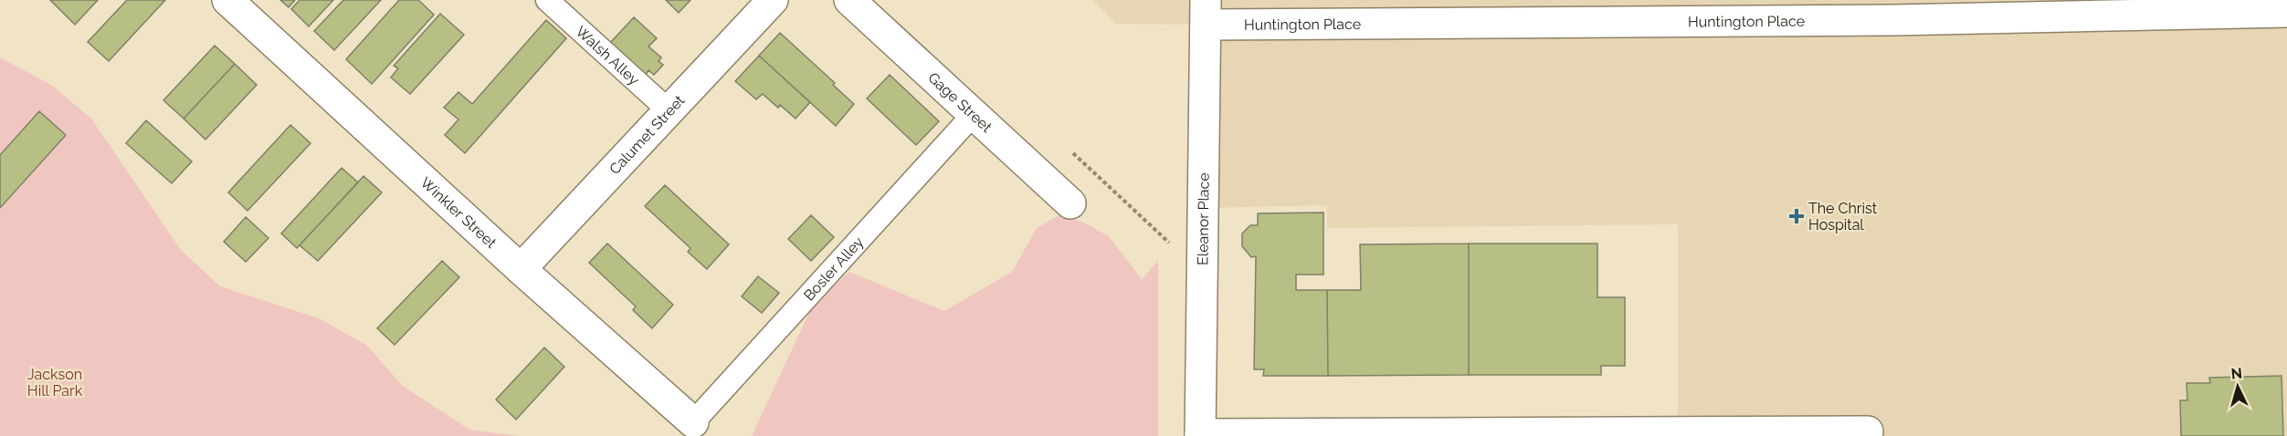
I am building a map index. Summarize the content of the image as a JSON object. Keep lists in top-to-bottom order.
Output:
{
  "streets": {
    "street": [
      "Huntington Place",
      "Gage Street",
      "Calumet Street",
      "Winkler Street",
      "Eleanor Place"
    ],
    "lane": ["Walsh Alley", "Bosler Alley"]
  },
  "crossings": [
    ["Huntington Place", "Eleanor Place"],
    ["Walsh Alley", "Calumet Street"],
    ["Gage Street", "Bosler Alley"],
    ["Calumet Street", "Winkler Street"],
    ["Winkler Street", "Bosler Alley"]
  ],
  "parks": ["Jackson Hill Park"],
  "places": {
    "health": ["The Christ Hospital"]
  },
  "north": "top"
}
